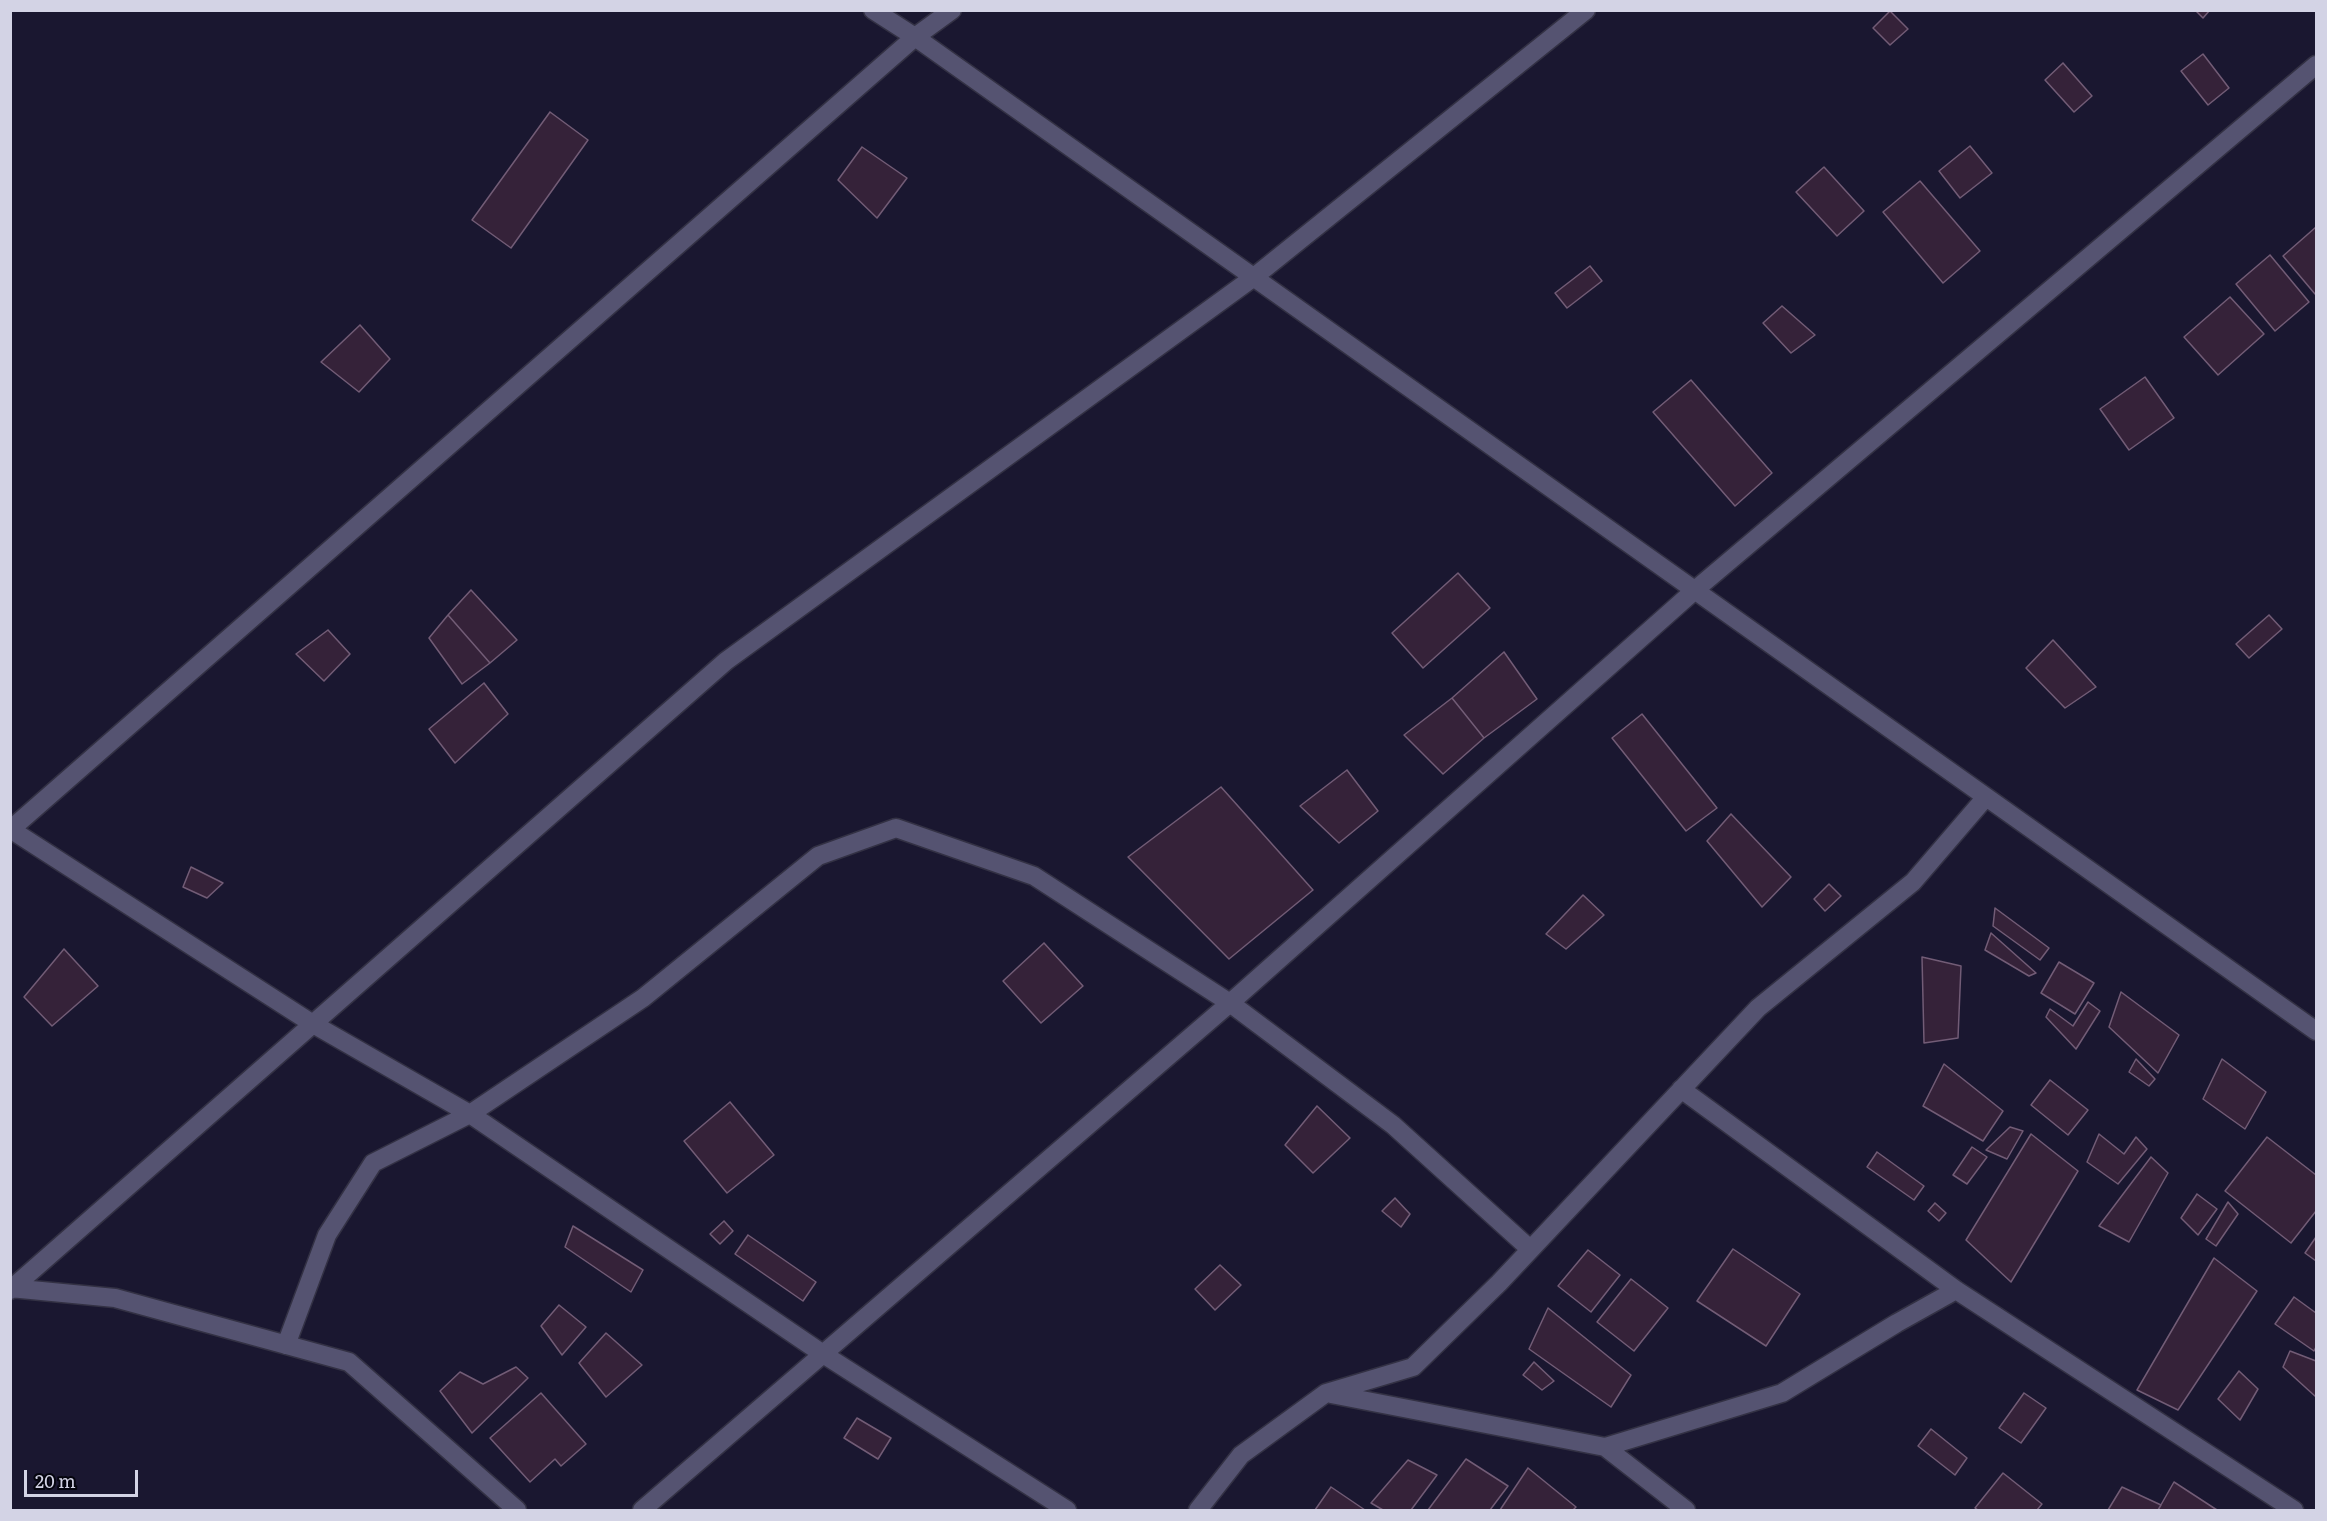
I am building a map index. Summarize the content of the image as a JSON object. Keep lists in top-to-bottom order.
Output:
{
  "scale_bar": "20 m"
}
